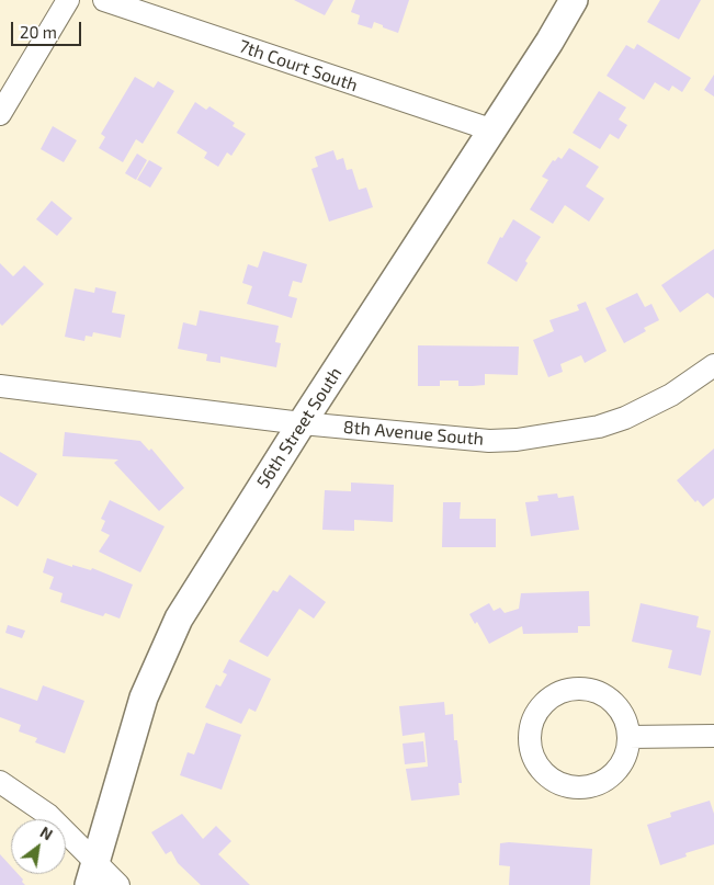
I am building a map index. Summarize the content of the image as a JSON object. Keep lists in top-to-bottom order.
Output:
{
  "streets": {
    "street": ["7th Court South", "56th Street South", "8th Avenue South"]
  },
  "crossings": [
    ["7th Court South", "56th Street South"],
    ["56th Street South", "8th Avenue South"]
  ],
  "scale_bar": "20 m",
  "north": "top right"
}
